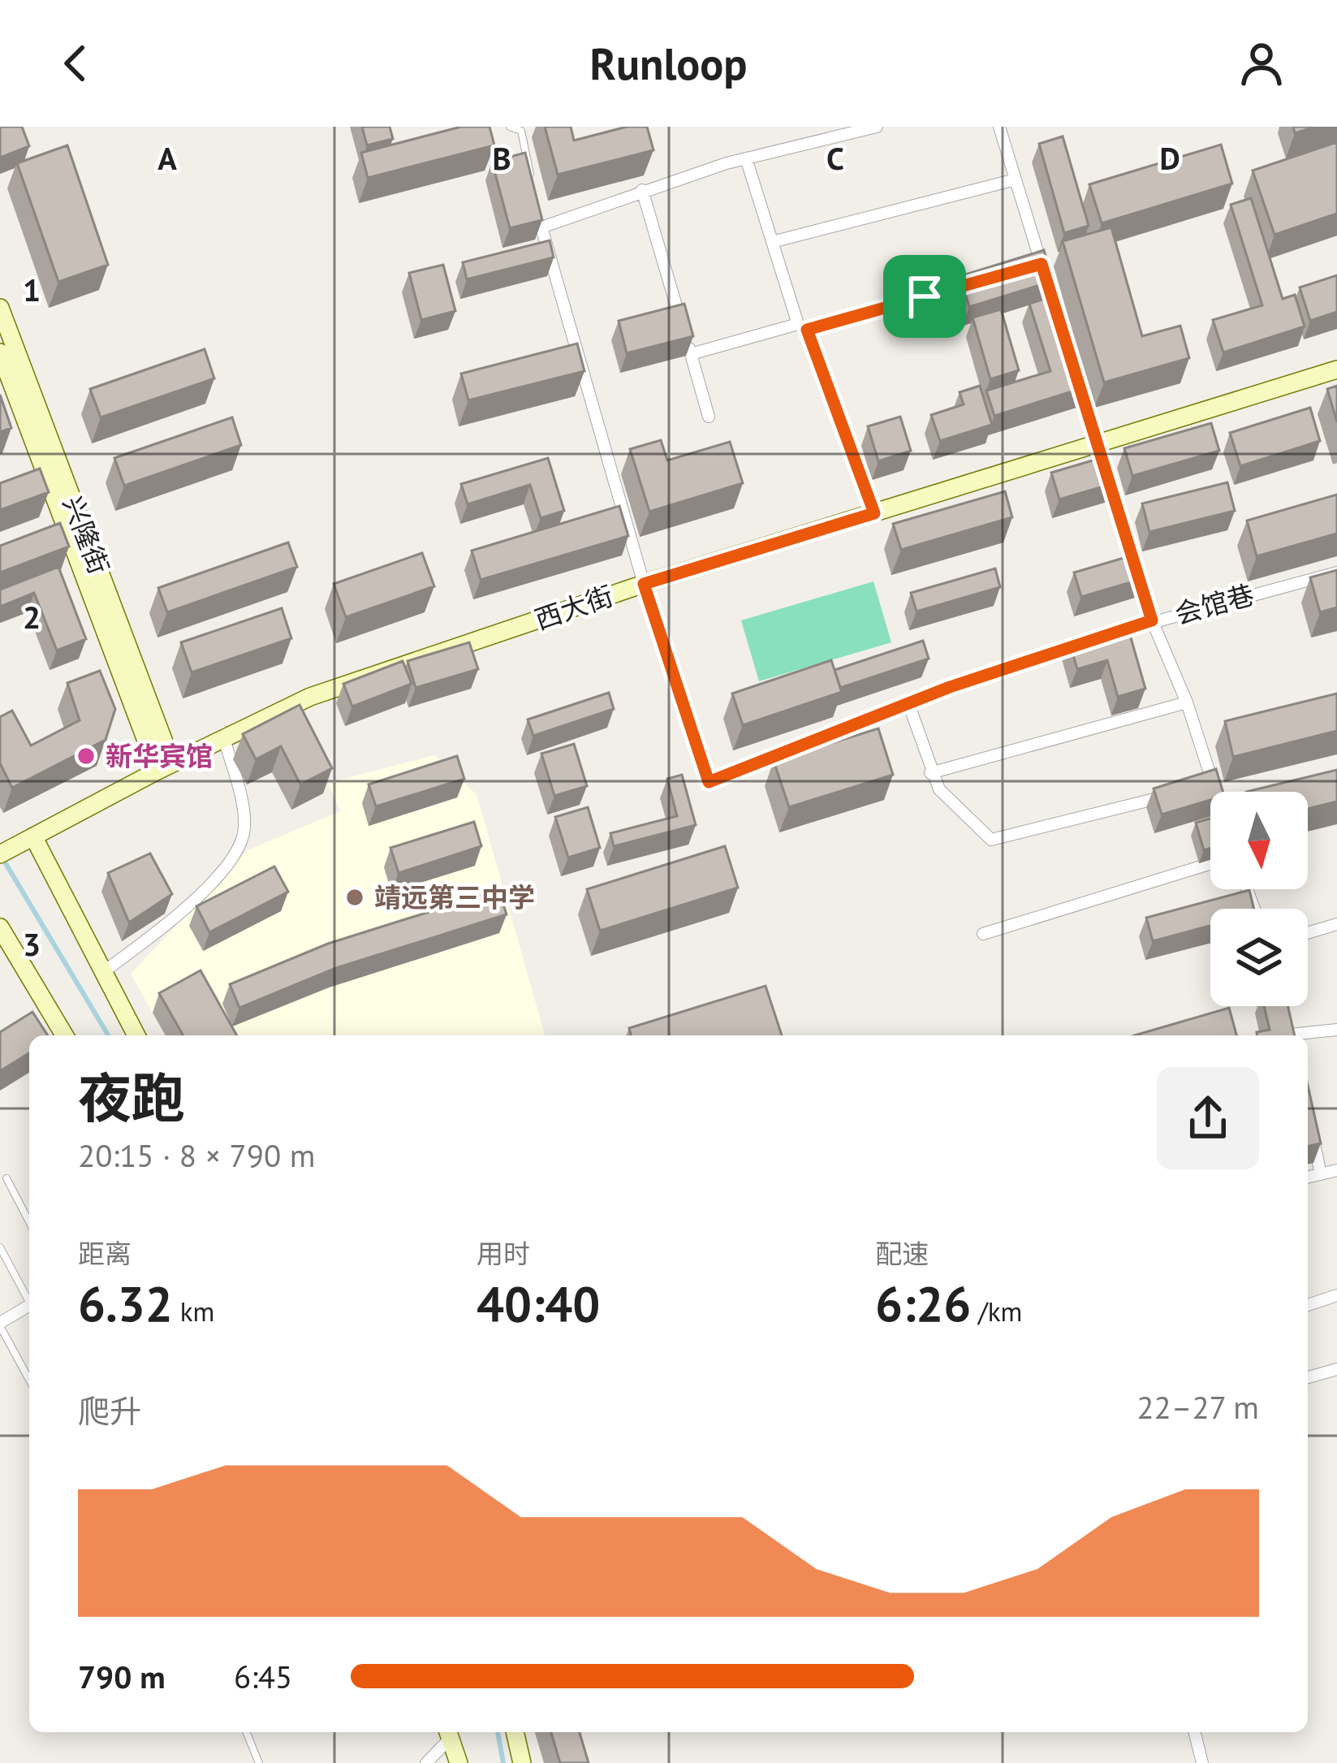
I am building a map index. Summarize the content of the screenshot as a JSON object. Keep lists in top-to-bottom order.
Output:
{
  "streets": {
    "main road": ["兴隆街", "西大街"],
    "street": ["会馆巷"]
  },
  "crossings": [
    ["兴隆街", "西大街"],
    ["会馆巷", "西大街"]
  ],
  "places": ["新华宾馆", "靖远第三中学"],
  "north": "bottom",
  "page": {
    "header": "Runloop",
    "heading": ["夜跑", "20:15 · 8 × 790 m"],
    "stats": [
      ["距离", "6.32 km"],
      ["用时", "40:40"],
      ["配速", "6:26 /km"]
    ],
    "chart": ["爬升", "22–27 m"],
    "list": [
      {
        "name": "790 m",
        "note": "6:45"
      }
    ]
  },
  "grid": {
    "columns": [
      "A",
      "B",
      "C",
      "D"
    ],
    "rows": ["1", "2", "3"]
  }
}
